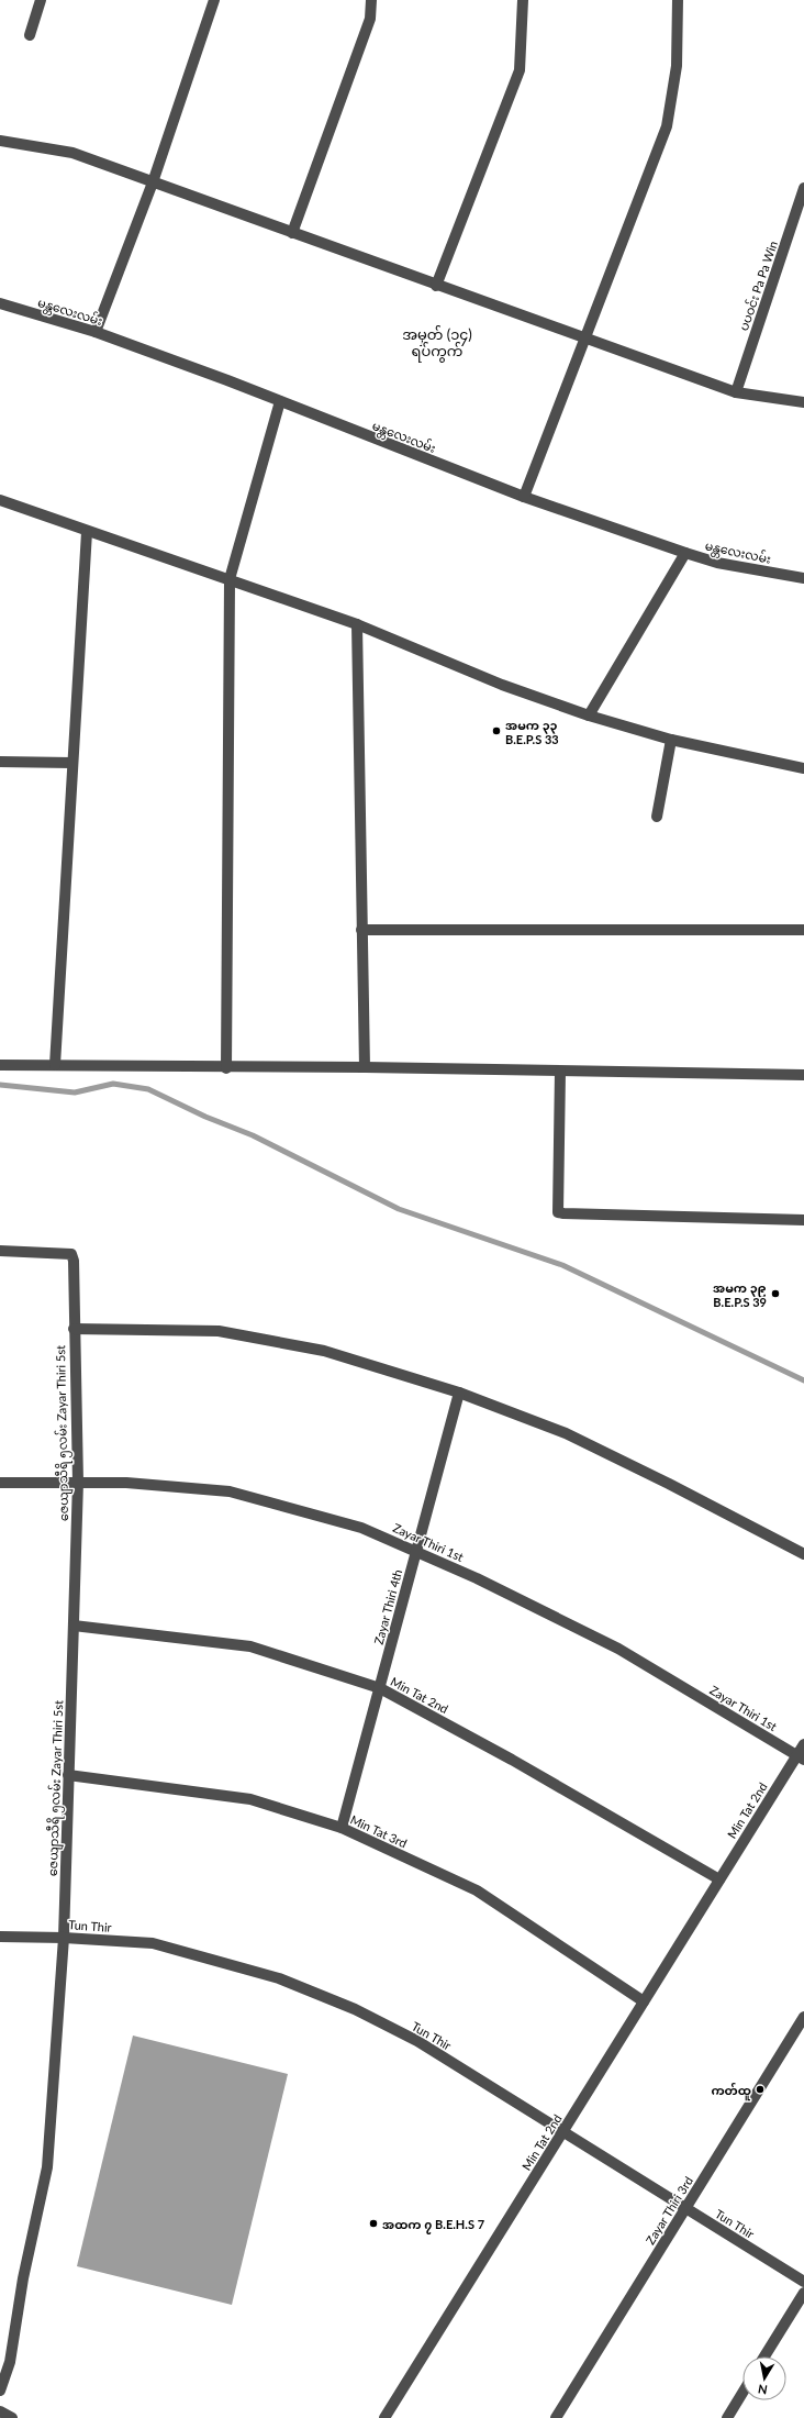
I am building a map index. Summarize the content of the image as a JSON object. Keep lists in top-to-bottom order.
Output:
{
  "streets": {
    "street": [
      "ပပဝင်း Pa Pa Win",
      "မန္တလေးလမ်း",
      "ဇေယျာသီရိ ၅လမ်း Zayar Thiri 5st",
      "Zayar Thiri 1st",
      "Zayar Thiri 4th",
      "Min Tat 2nd",
      "Min Tat 3rd",
      "Tun Thir",
      "Zayar Thiri 3rd"
    ]
  },
  "crossings": [
    ["ဇေယျာသီရိ ၅လမ်း Zayar Thiri 5st", "Zayar Thiri 1st"],
    ["ဇေယျာသီရိ ၅လမ်း Zayar Thiri 5st", "Min Tat 2nd"],
    ["ဇေယျာသီရိ ၅လမ်း Zayar Thiri 5st", "Min Tat 3rd"],
    ["ဇေယျာသီရိ ၅လမ်း Zayar Thiri 5st", "Tun Thir"],
    ["Zayar Thiri 1st", "Zayar Thiri 4th"],
    ["Zayar Thiri 1st", "Min Tat 2nd"],
    ["Zayar Thiri 4th", "Min Tat 2nd"],
    ["Zayar Thiri 4th", "Min Tat 3rd"],
    ["Min Tat 2nd", "Min Tat 3rd"],
    ["Min Tat 2nd", "Tun Thir"],
    ["Tun Thir", "Zayar Thiri 3rd"]
  ],
  "districts": ["အမှတ် (၁၄) ရပ်ကွက်"],
  "places": [
    "အမက ၃၃ B.E.P.S 33",
    "အမက ၃၉ B.E.P.S 39",
    "ကတ်ထူ",
    "အထက ၇ B.E.H.S 7"
  ],
  "north": "bottom"
}
